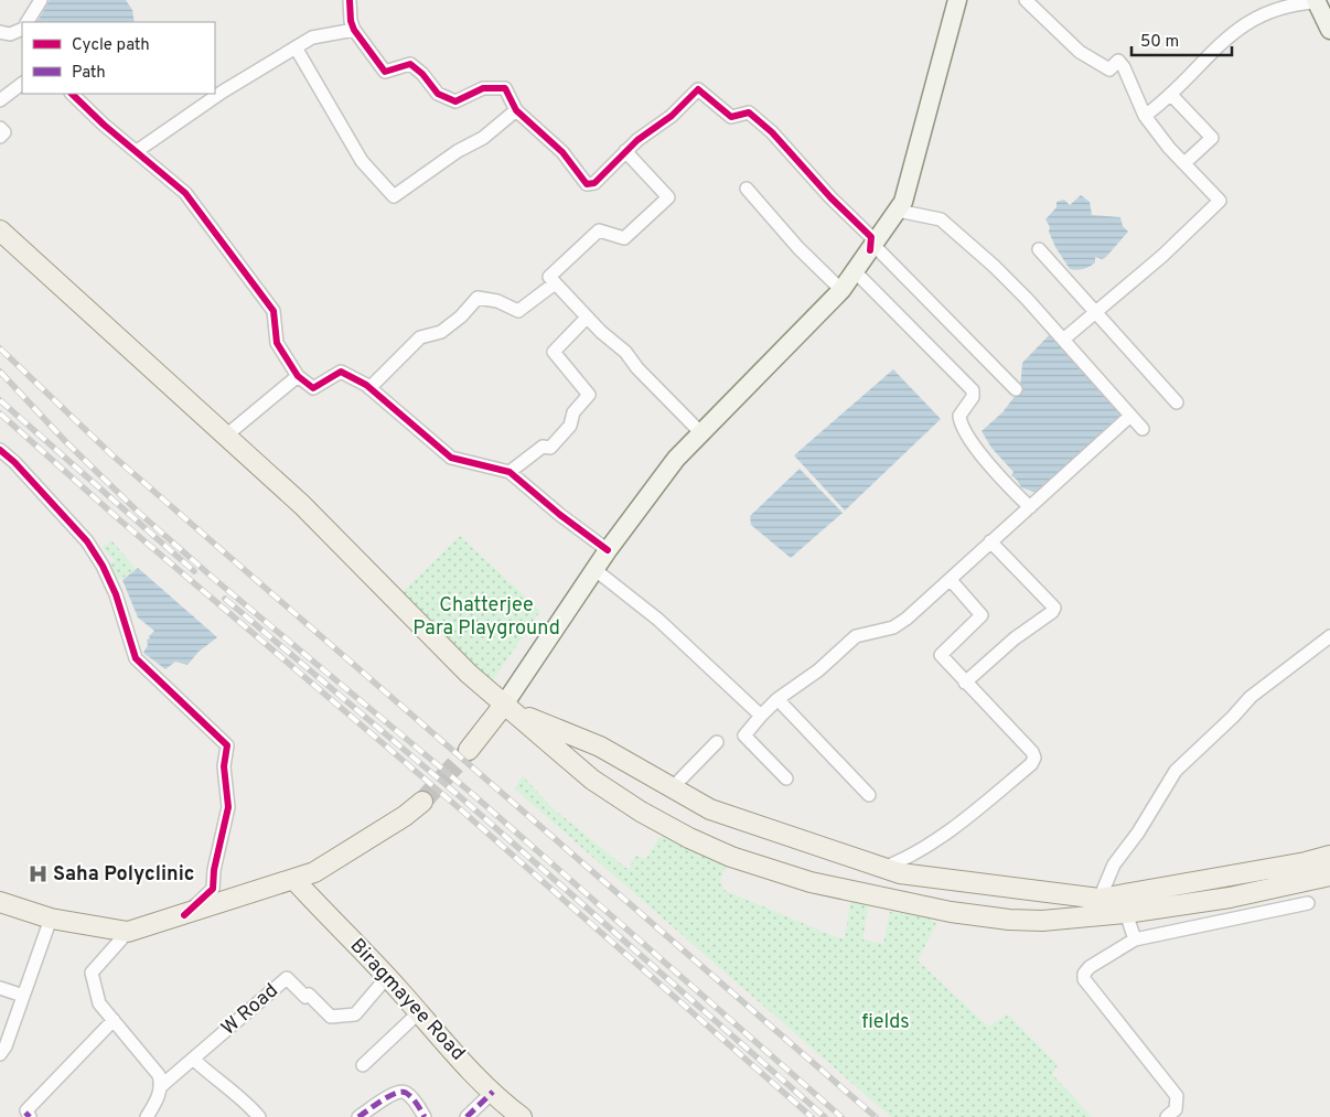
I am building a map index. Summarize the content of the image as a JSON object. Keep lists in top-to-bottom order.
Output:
{
  "streets": {
    "main road": ["Biragmayee Road"],
    "street": ["W Road"]
  },
  "crossings": [
    ["Biragmayee Road", "W Road"]
  ],
  "parks": ["Chatterjee Para Playground", "fields"],
  "places": {
    "hospital": ["Saha Polyclinic"]
  },
  "legend": ["Cycle path", "Path"],
  "scale_bar": "50 m"
}
